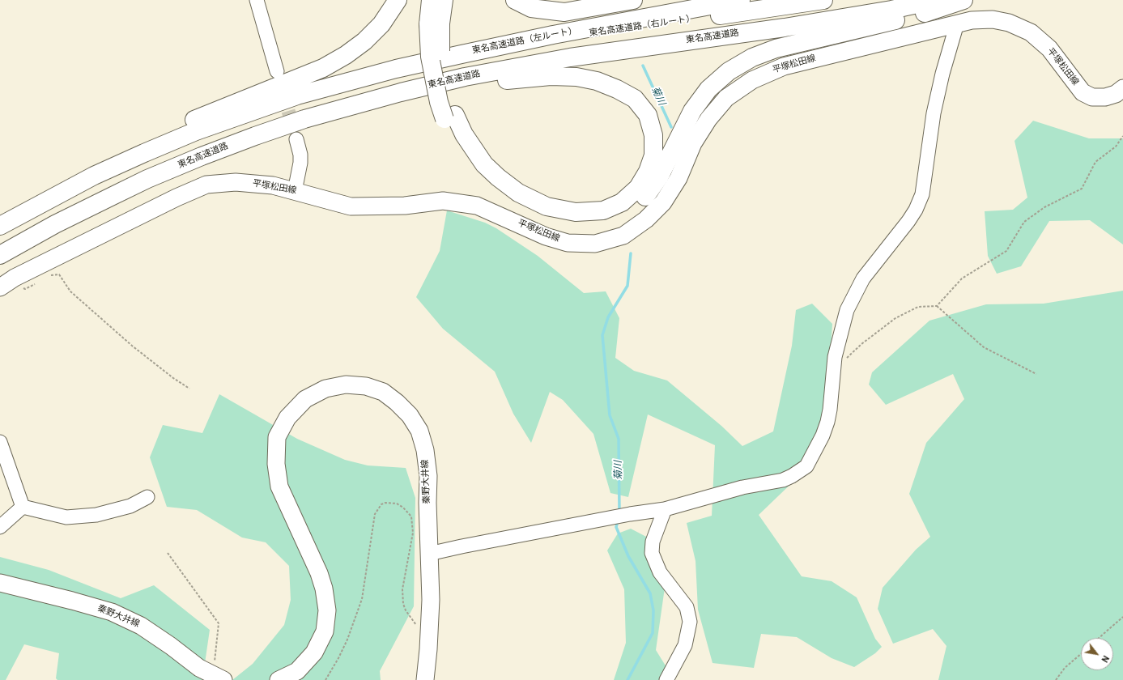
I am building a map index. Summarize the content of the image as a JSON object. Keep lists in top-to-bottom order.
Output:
{
  "streets": {
    "highway": ["東名高速道路（右ルート）", "東名高速道路", "東名高速道路（左ルート）"],
    "main road": ["平塚松田線", "秦野大井線"]
  },
  "crossings": [
    ["東名高速道路（右ルート）", "東名高速道路（左ルート）"]
  ],
  "water": ["菊川"],
  "north": "bottom right"
}
